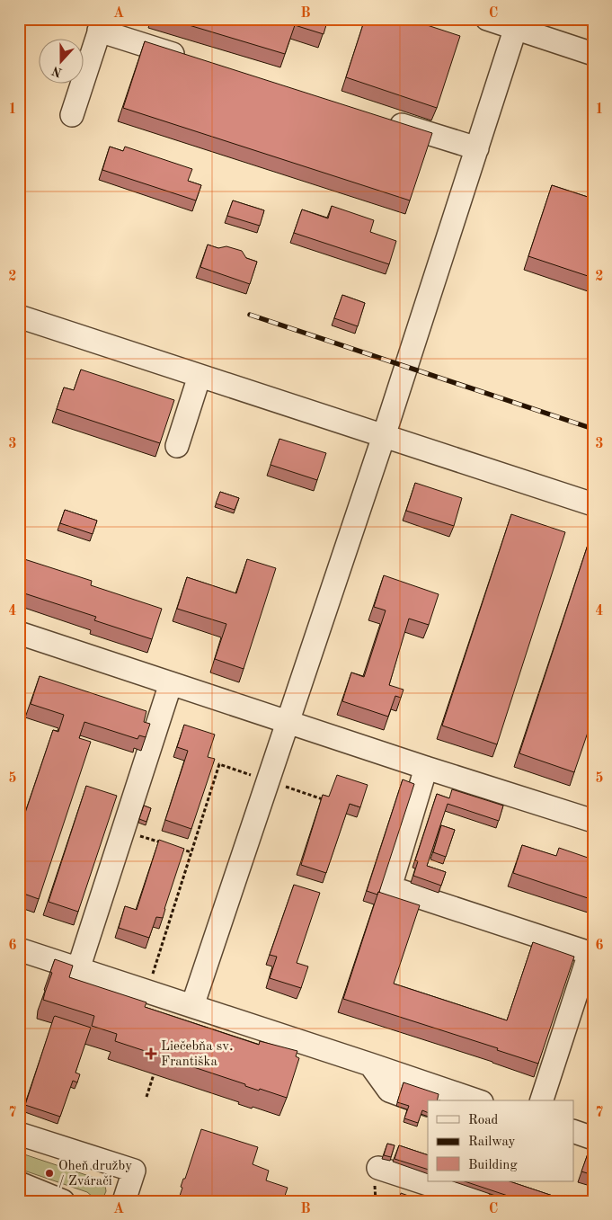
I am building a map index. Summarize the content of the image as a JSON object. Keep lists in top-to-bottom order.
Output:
{
  "places": {
    "health": ["Liečebňa sv. Františka"],
    "other": ["Oheň družby / Zvárači"]
  },
  "legend": ["Road", "Railway", "Building"],
  "north": "bottom",
  "grid": {
    "columns": ["A", "B", "C"],
    "rows": [
      "1",
      "2",
      "3",
      "4",
      "5",
      "6",
      "7"
    ]
  }
}
